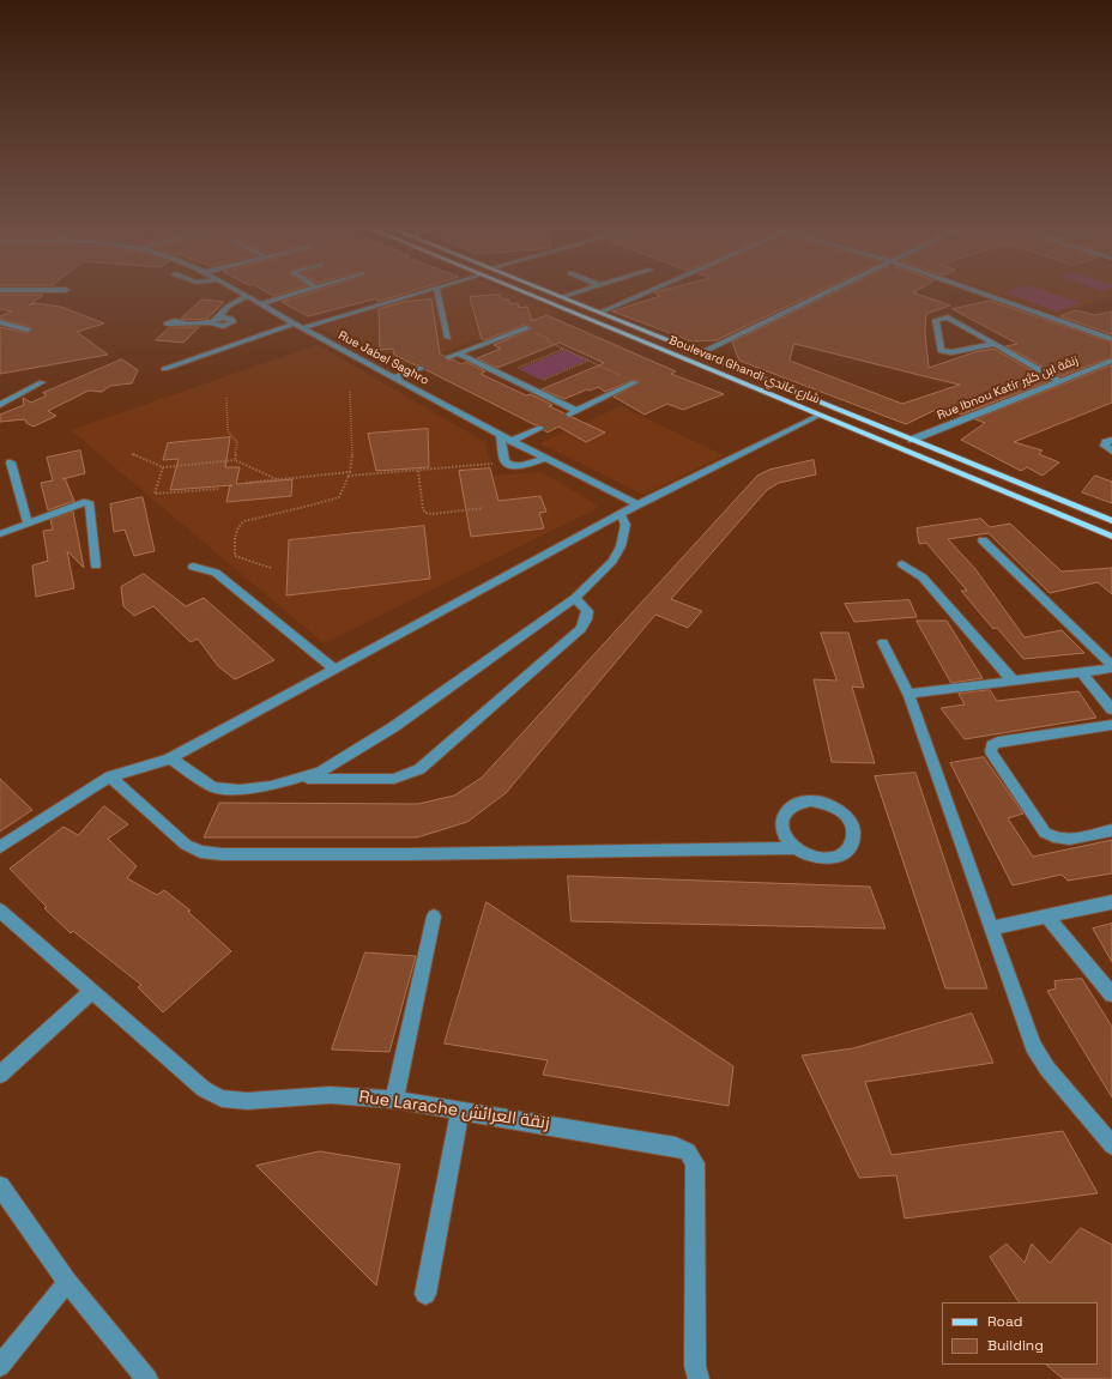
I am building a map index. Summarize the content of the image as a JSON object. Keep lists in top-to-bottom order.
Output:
{
  "streets": {
    "main road": ["Boulevard Ghandi شارع غاندي"],
    "street": ["Rue Jabel Saghro", "Rue Ibnou Katir زنقة ابن كثير", "Rue Larache زنقة العرائش"]
  },
  "crossings": [
    ["Boulevard Ghandi شارع غاندي", "Rue Ibnou Katir زنقة ابن كثير"]
  ],
  "legend": ["Road", "Building"]
}
